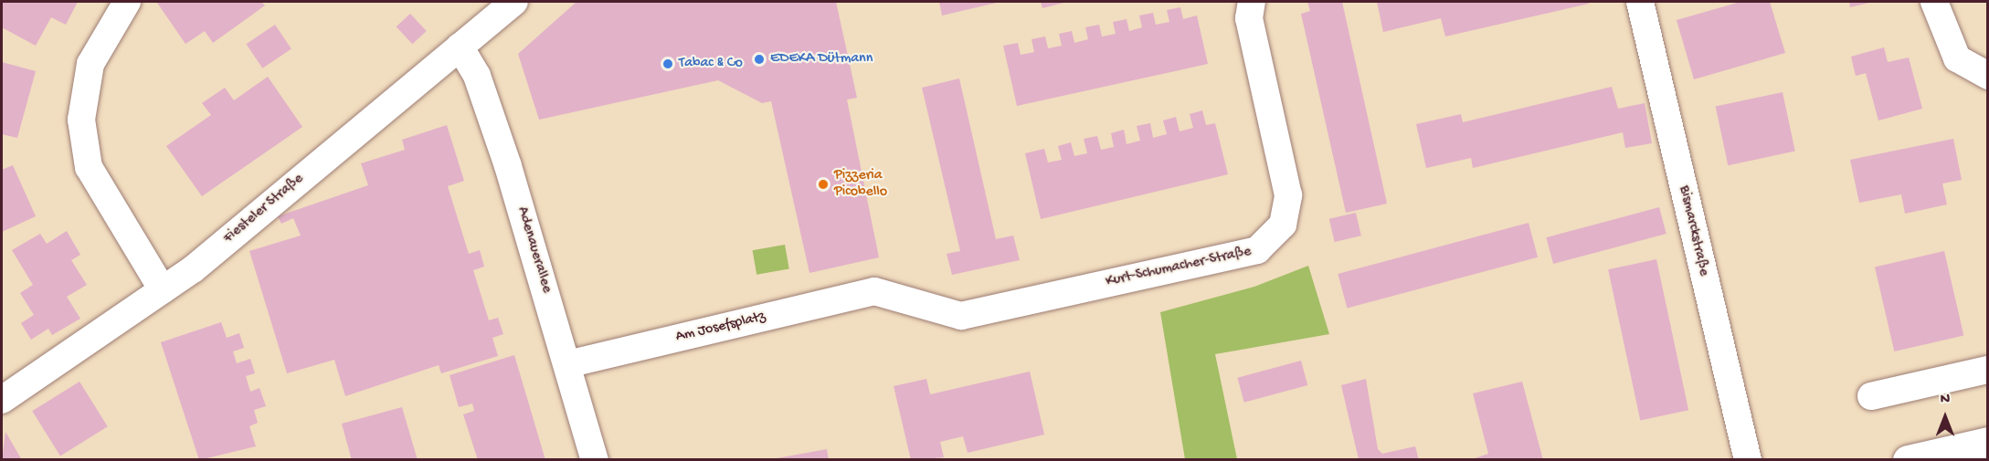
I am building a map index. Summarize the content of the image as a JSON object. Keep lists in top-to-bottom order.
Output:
{
  "streets": {
    "street": [
      "Fiesteler Straße",
      "Bismarckstraße",
      "Adenauerallee",
      "Kurt-Schumacher-Straße",
      "Am Josefsplatz"
    ]
  },
  "crossings": [
    ["Fiesteler Straße", "Adenauerallee"],
    ["Adenauerallee", "Am Josefsplatz"],
    ["Kurt-Schumacher-Straße", "Am Josefsplatz"]
  ],
  "places": ["EDEKA Dütmann", "Tabac & Co", "Pizzeria Picobello"],
  "north": "top"
}
